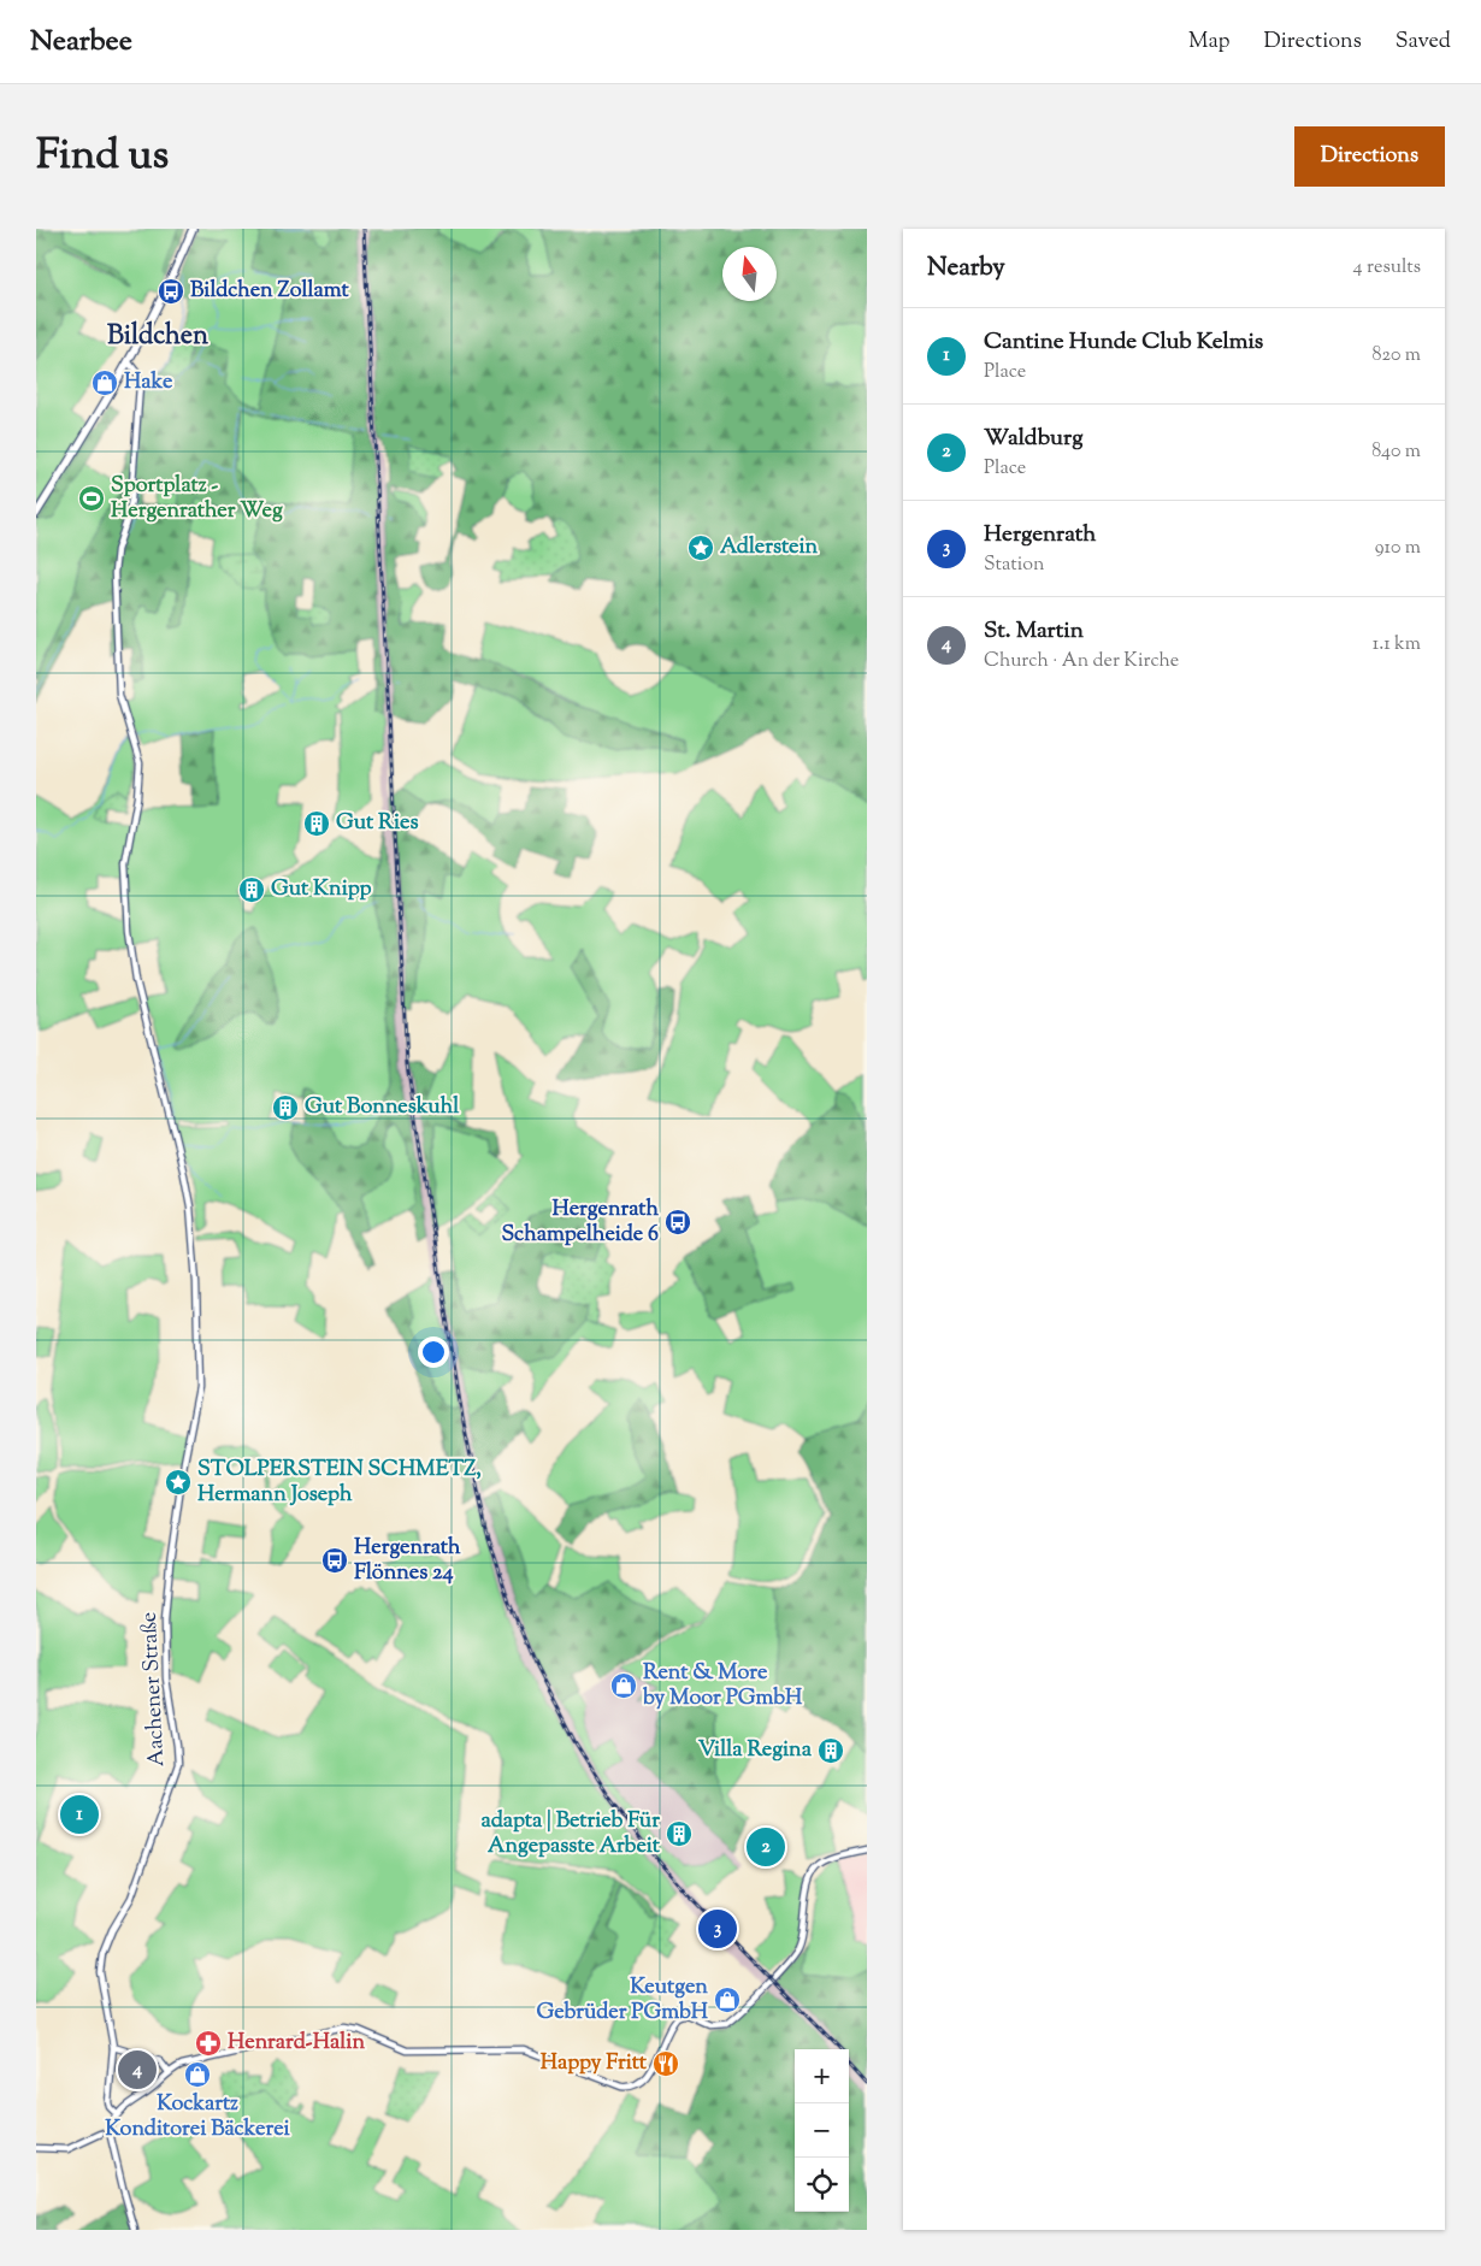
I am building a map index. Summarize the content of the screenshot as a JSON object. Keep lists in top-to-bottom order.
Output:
{
  "streets": {
    "street": ["Aachener Straße"]
  },
  "districts": ["Bildchen"],
  "places": {
    "bus stop": ["Bildchen Zollamt", "Hergenrath Schampelheide 6", "Hergenrath Flönnes 24"],
    "shop": [
      "Hake",
      "Rent & More by Moor PGmbH",
      "Keutgen Gebrüder PGmbH",
      "Kockartz Konditorei Bäckerei"
    ],
    "sports": ["Sportplatz - Hergenrather Weg"],
    "place": ["Adlerstein", "STOLPERSTEIN SCHMETZ, Hermann Joseph"],
    "building": [
      "Gut Ries",
      "Gut Knipp",
      "Gut Bonneskuhl",
      "Villa Regina",
      "adapta | Betrieb Für Angepasste Arbeit"
    ],
    "pharmacy": ["Henrard-Halin"],
    "restaurant": ["Happy Fritt"]
  },
  "north": "top",
  "page": {
    "header": "Nearbee",
    "nav": ["Map", "Directions", "Saved"],
    "title": "Find us",
    "buttons": "Directions",
    "heading": ["Nearby", "4 results"],
    "list": [
      {
        "mark": "1",
        "name": "Cantine Hunde Club Kelmis",
        "note": "Place",
        "value": "820 m"
      },
      {
        "mark": "2",
        "name": "Waldburg",
        "note": "Place",
        "value": "840 m"
      },
      {
        "mark": "3",
        "name": "Hergenrath",
        "note": "Station",
        "value": "910 m"
      },
      {
        "mark": "4",
        "name": "St. Martin",
        "note": "Church · An der Kirche",
        "value": "1.1 km"
      }
    ],
    "pins": [
      "1",
      "2",
      "3",
      "4"
    ],
    "map_buttons": ["+", "−"]
  }
}
